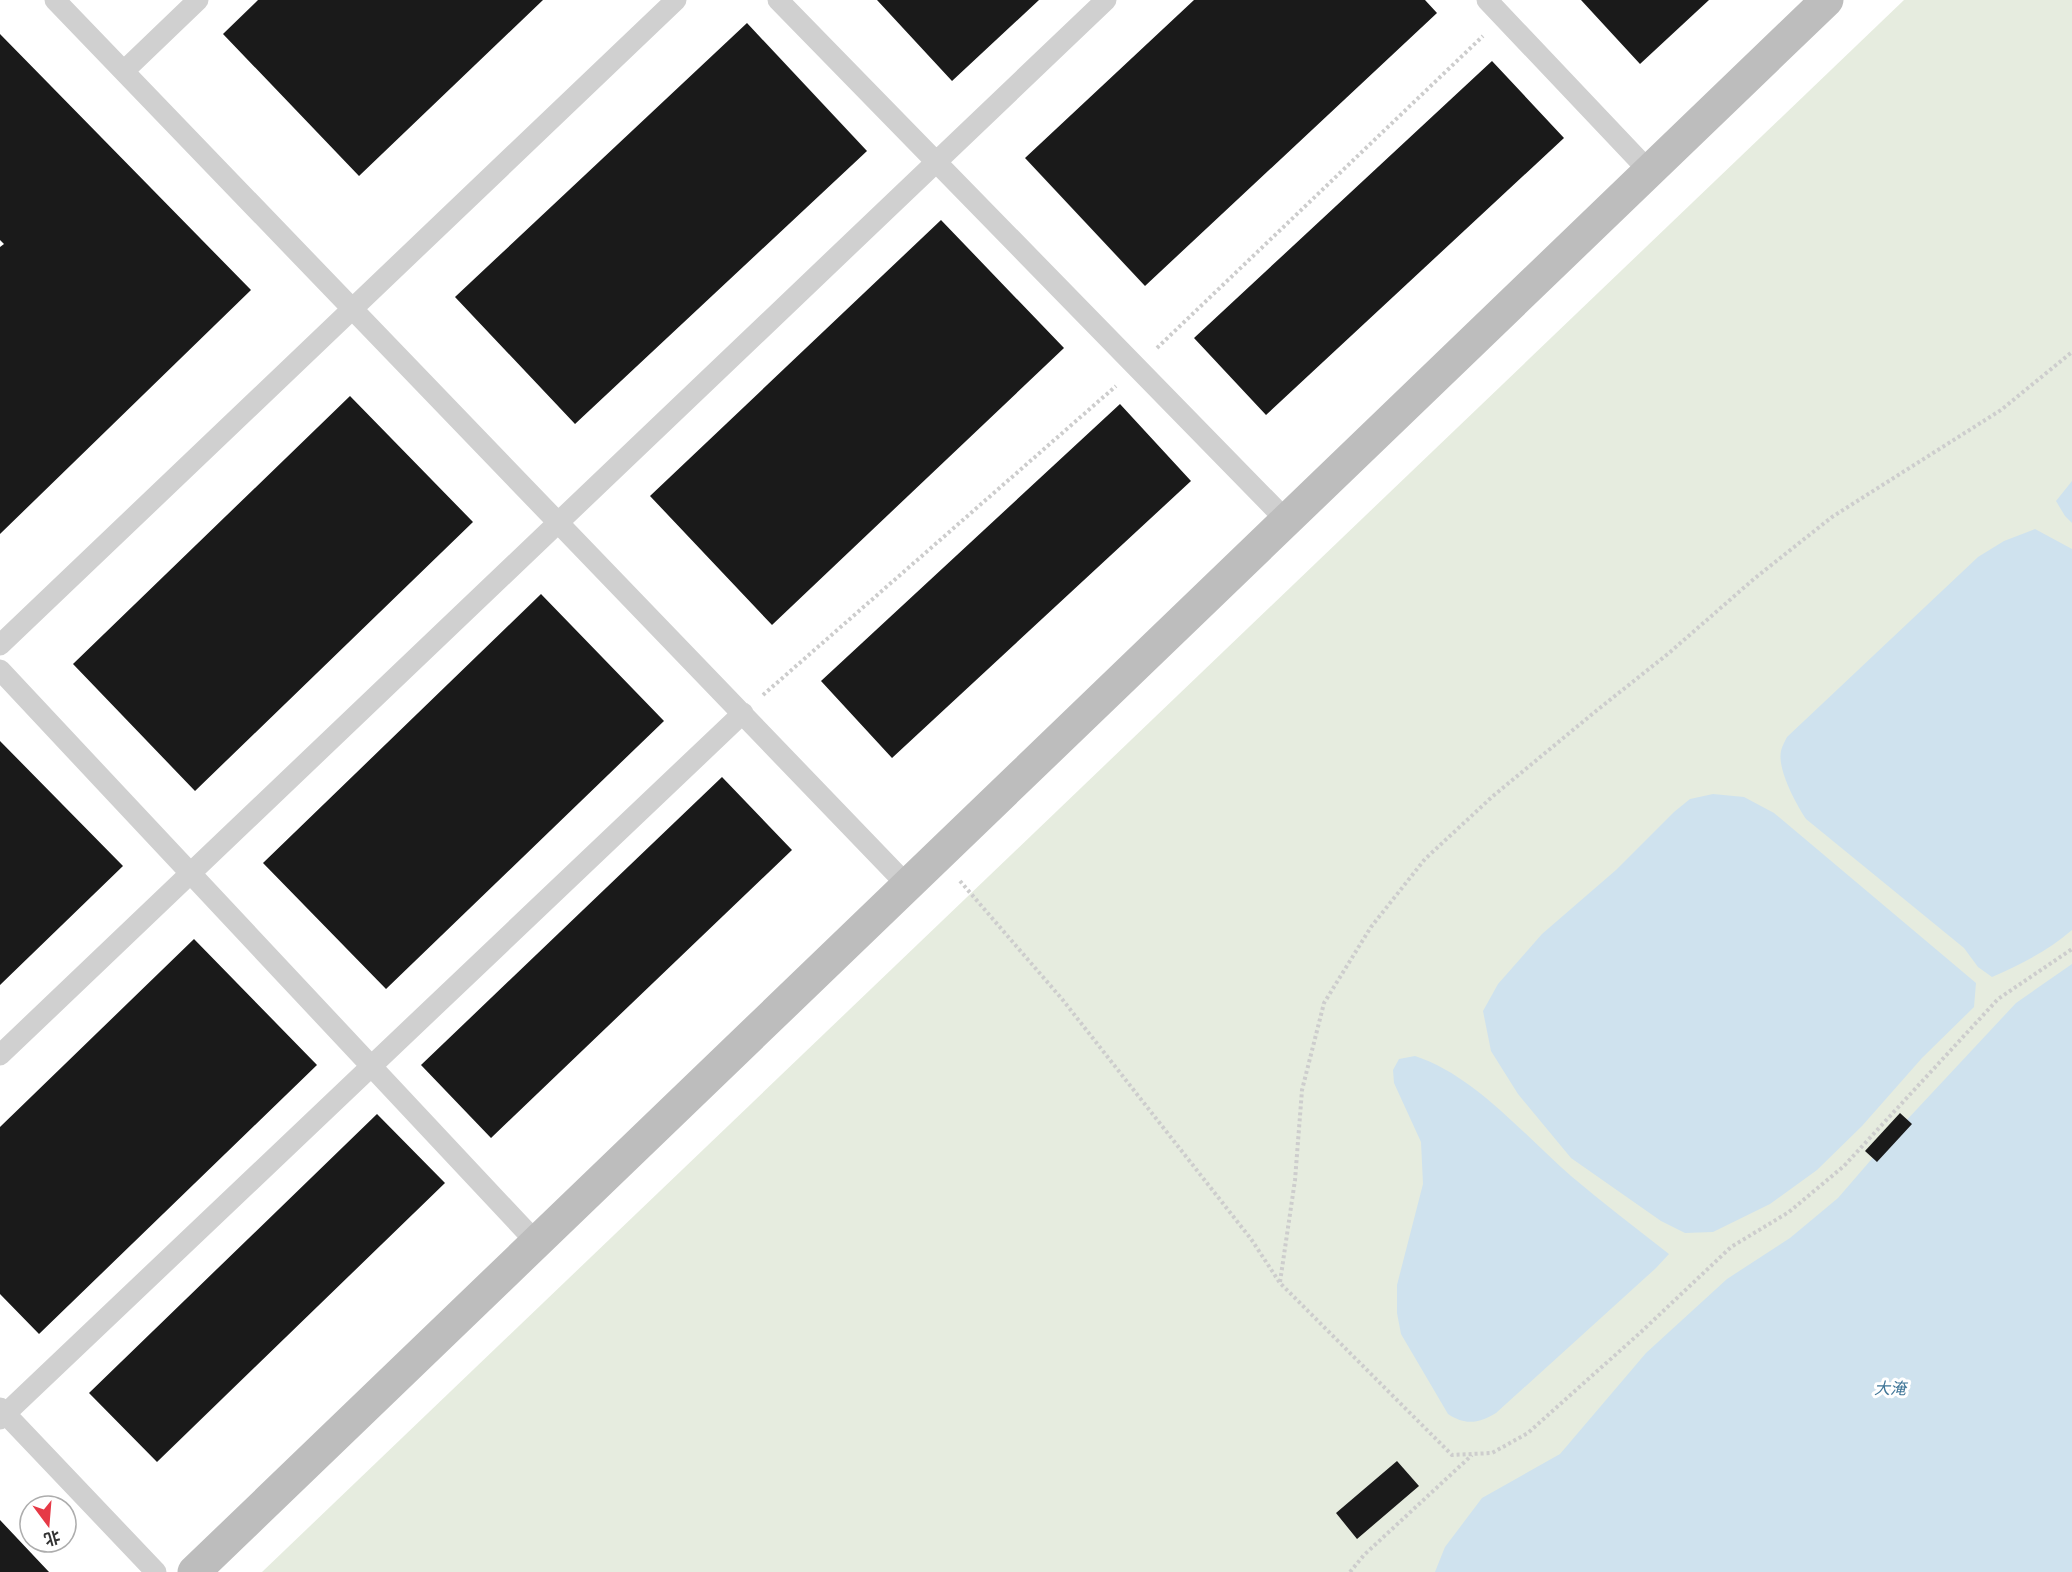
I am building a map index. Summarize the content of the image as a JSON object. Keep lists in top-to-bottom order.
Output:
{
  "water": ["大淹"],
  "north": "bottom"
}
